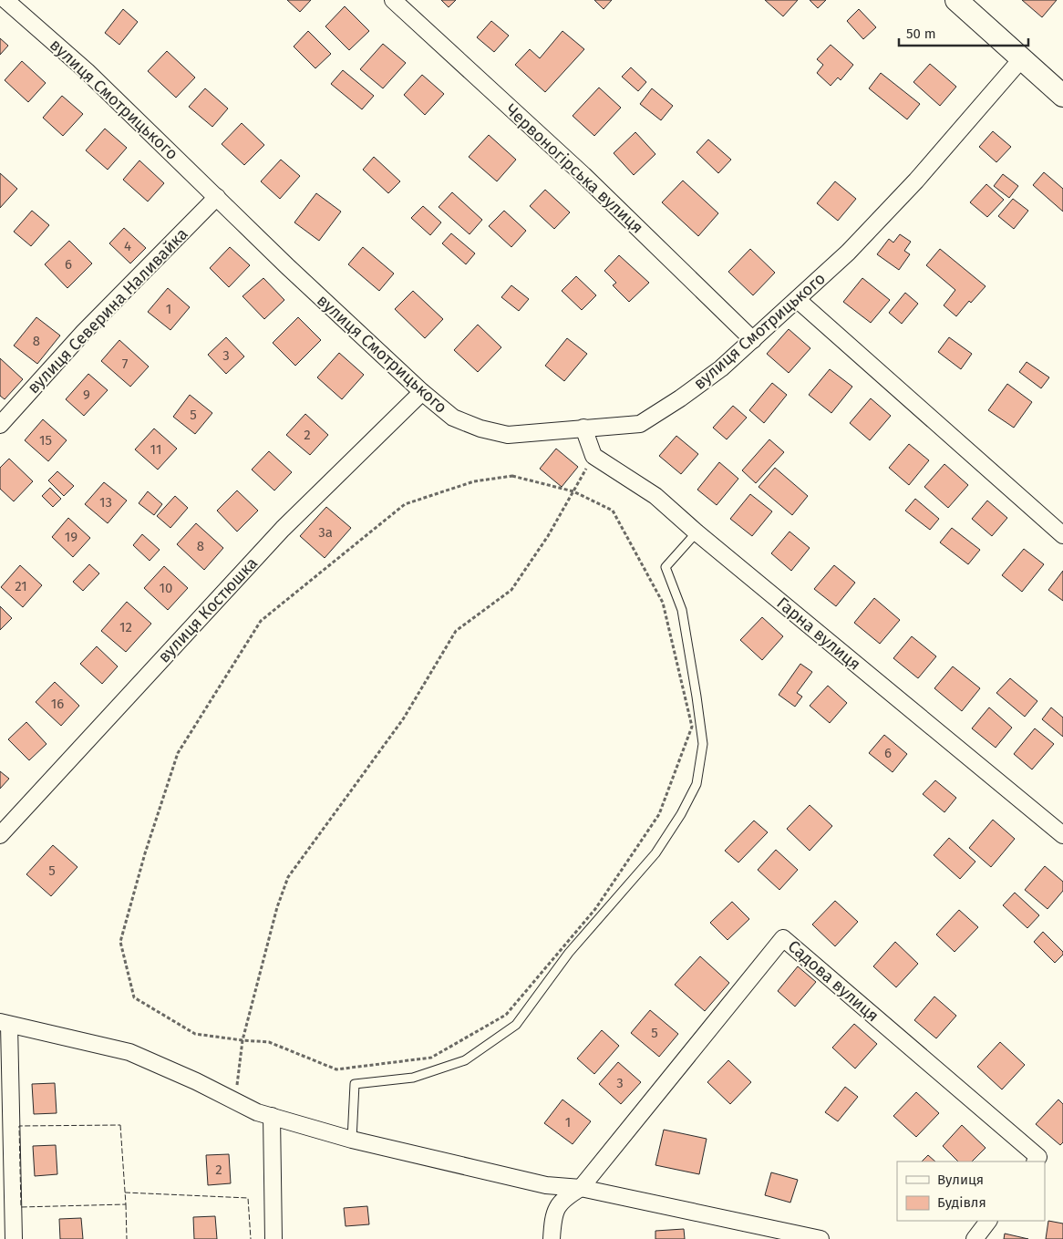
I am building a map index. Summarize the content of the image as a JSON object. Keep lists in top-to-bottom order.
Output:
{
  "streets": {
    "street": [
      "вулиця Смотрицького",
      "Червоногірська вулиця",
      "вулиця Северина Наливайка",
      "вулиця Костюшка",
      "Гарна вулиця",
      "Садова вулиця"
    ]
  },
  "crossings": [
    ["вулиця Смотрицького", "Червоногірська вулиця"],
    ["вулиця Смотрицького", "вулиця Северина Наливайка"],
    ["вулиця Смотрицького", "вулиця Костюшка"]
  ],
  "house_numbers": [
    "4",
    "6",
    "1",
    "8",
    "3",
    "7",
    "9",
    "5",
    "2",
    "15",
    "11",
    "13",
    "3а",
    "19",
    "8",
    "21",
    "10",
    "12",
    "16",
    "6",
    "5",
    "5",
    "3",
    "1",
    "2"
  ],
  "legend": ["Вулиця", "Будівля"],
  "scale_bar": "50 m"
}
